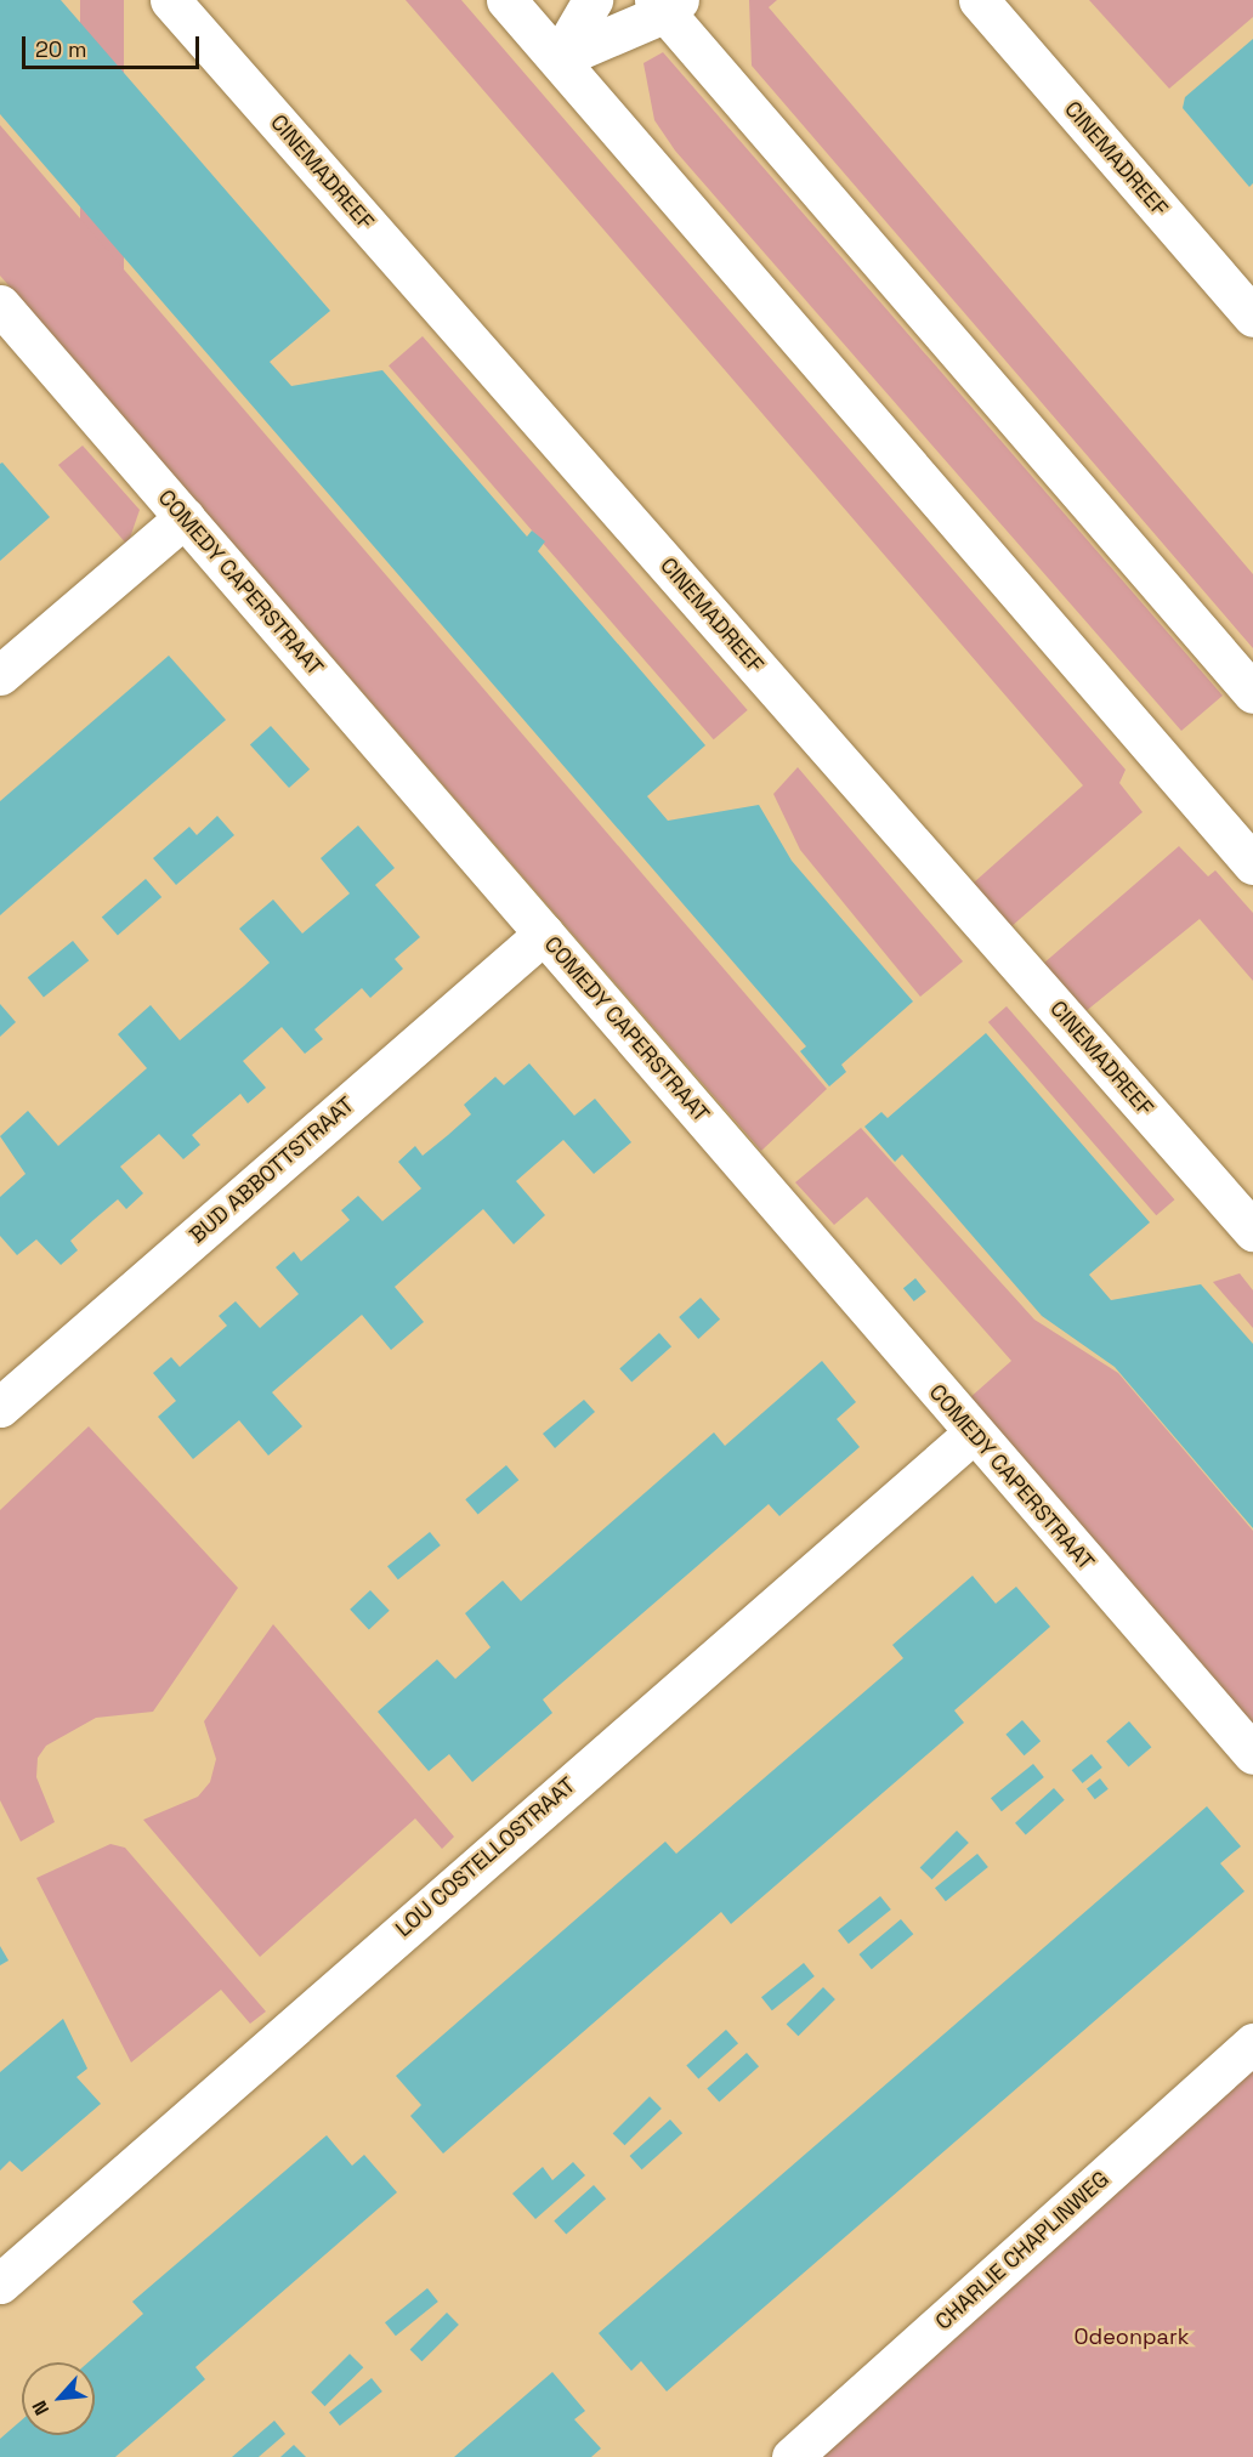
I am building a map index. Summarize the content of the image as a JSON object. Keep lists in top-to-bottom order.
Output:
{
  "streets": {
    "street": [
      "CINEMADREEF",
      "COMEDY CAPERSTRAAT",
      "BUD ABBOTTSTRAAT",
      "LOU COSTELLOSTRAAT",
      "CHARLIE CHAPLINWEG"
    ]
  },
  "crossings": [
    ["COMEDY CAPERSTRAAT", "BUD ABBOTTSTRAAT"],
    ["COMEDY CAPERSTRAAT", "LOU COSTELLOSTRAAT"]
  ],
  "parks": ["Odeonpark"],
  "scale_bar": "20 m",
  "north": "bottom left"
}
